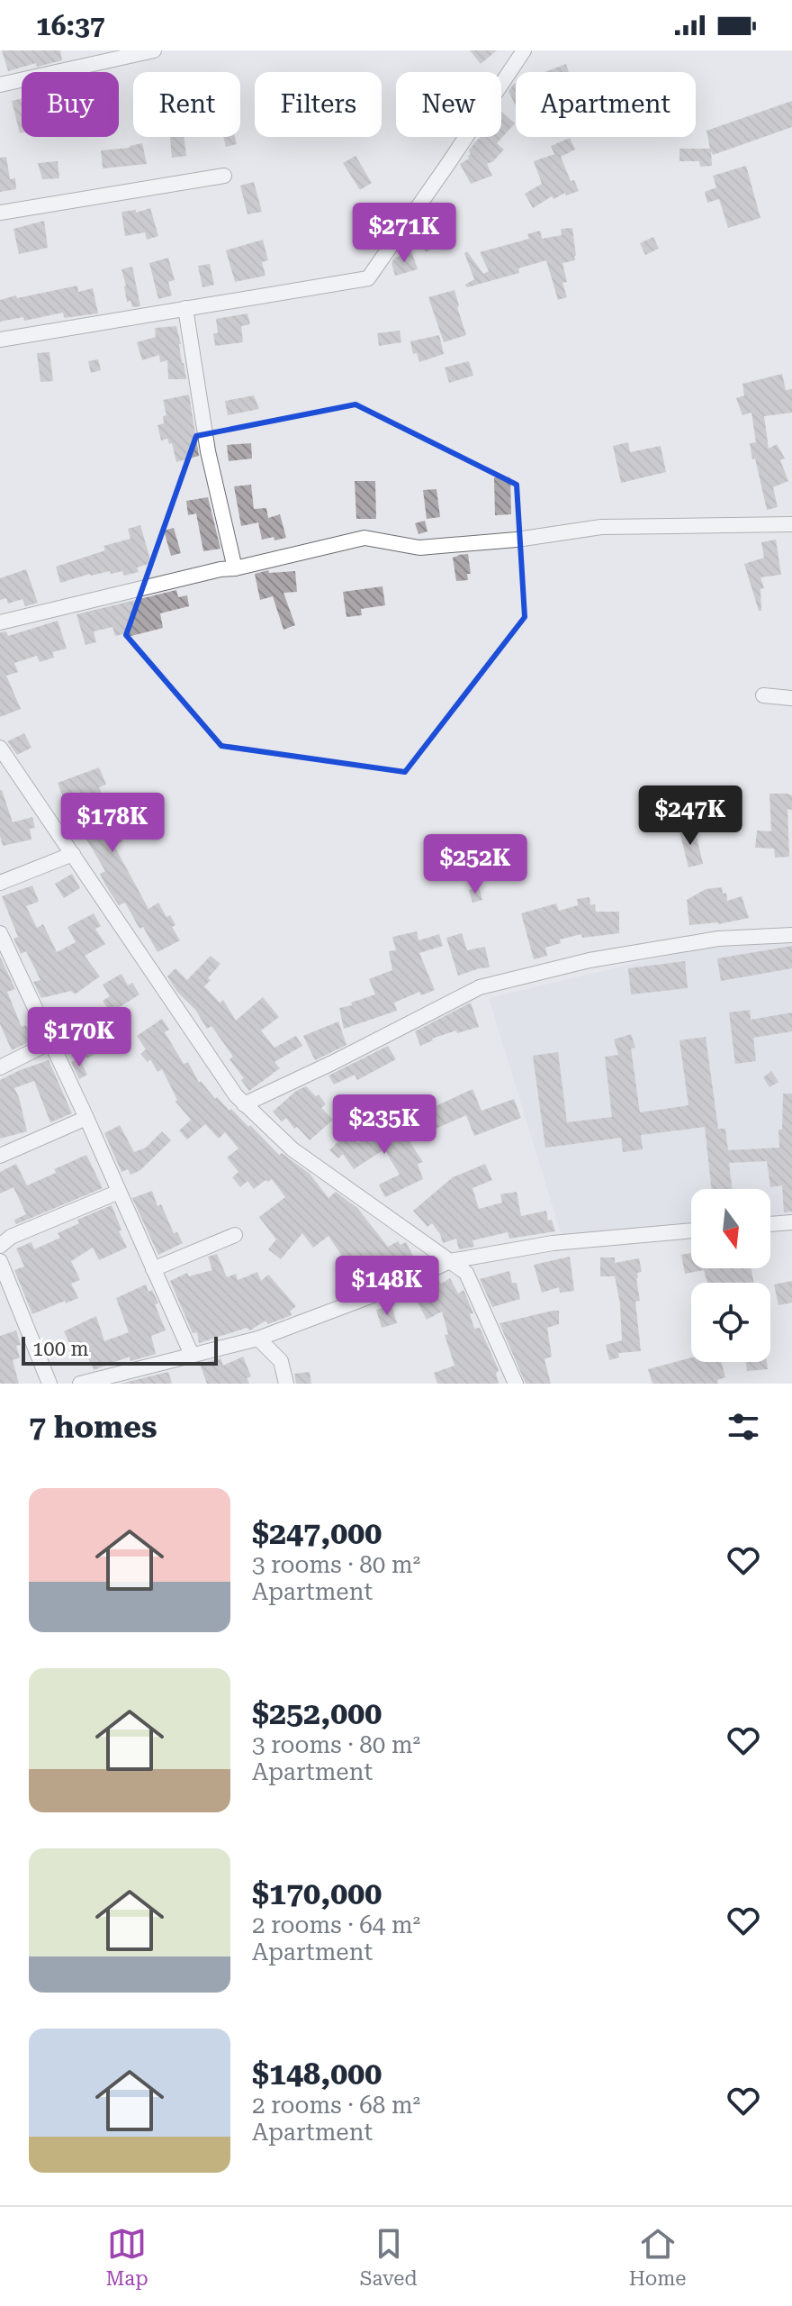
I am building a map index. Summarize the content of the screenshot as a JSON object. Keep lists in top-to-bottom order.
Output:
{
  "scale_bar": "100 m",
  "north": "bottom",
  "page": {
    "status": "16:37",
    "chip": [
      "Buy",
      "Rent",
      "Filters",
      "New",
      "Apartment"
    ],
    "price": [
      "$271K",
      "$247K",
      "$178K",
      "$252K",
      "$170K",
      "$235K",
      "$148K"
    ],
    "scale": "100 m",
    "heading": "7 homes",
    "list": [
      {
        "name": "$247,000",
        "note": "3 rooms · 80 m² · Apartment"
      },
      {
        "name": "$252,000",
        "note": "3 rooms · 80 m² · Apartment"
      },
      {
        "name": "$170,000",
        "note": "2 rooms · 64 m² · Apartment"
      },
      {
        "name": "$148,000",
        "note": "2 rooms · 68 m² · Apartment"
      }
    ],
    "tabs": ["Map", "Saved", "Home"]
  }
}
